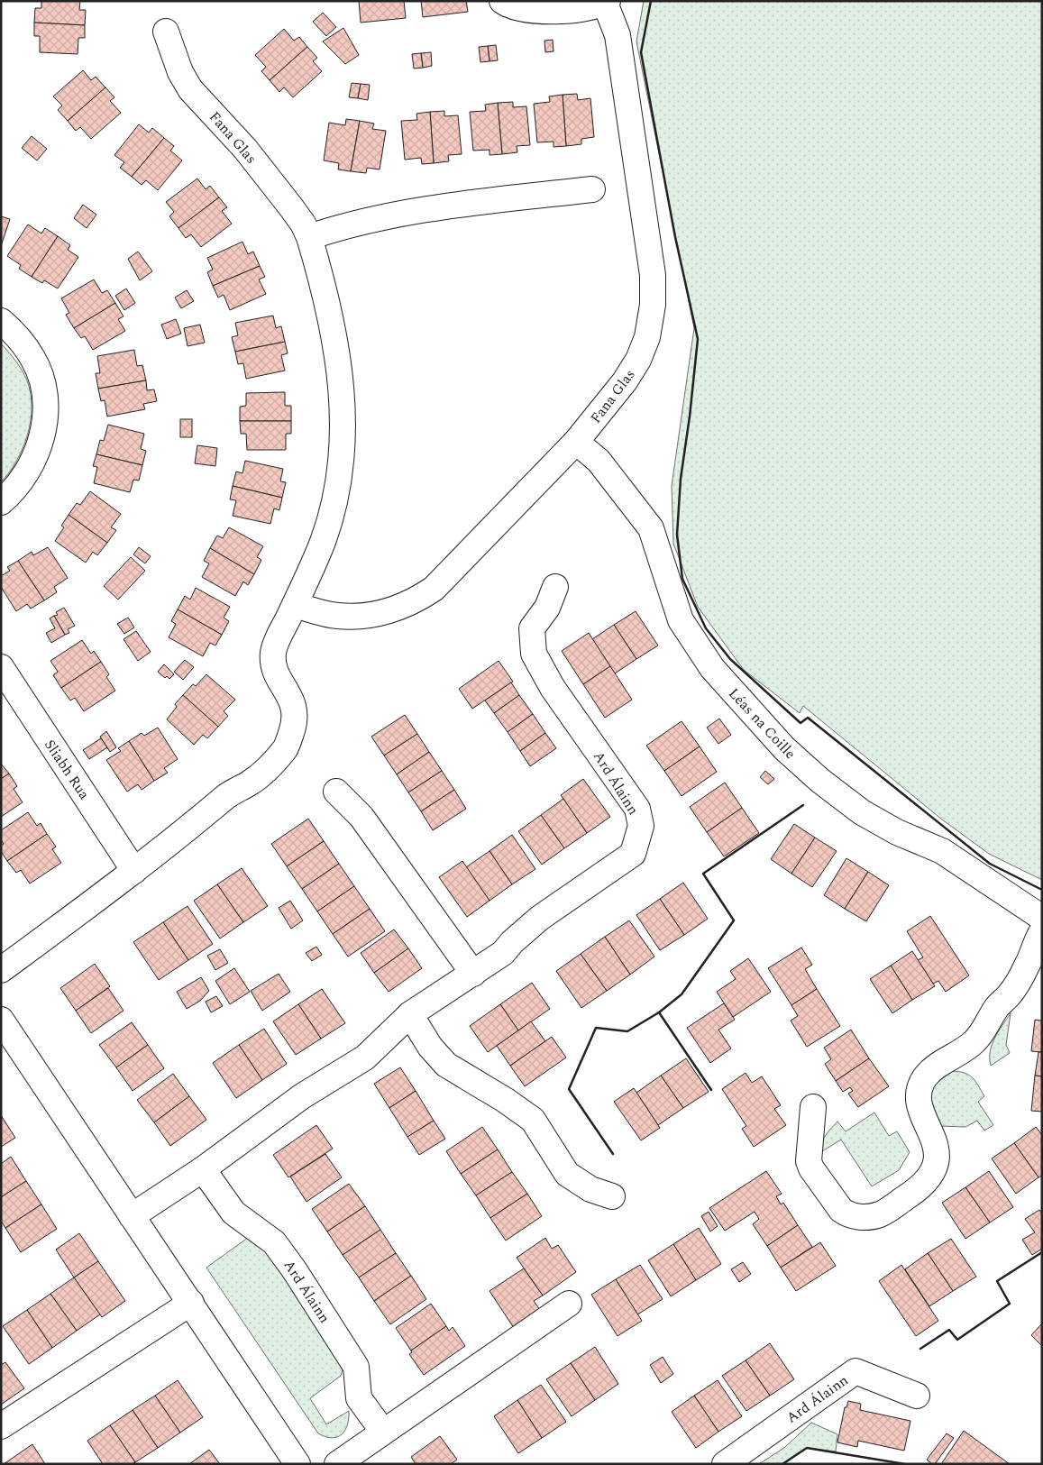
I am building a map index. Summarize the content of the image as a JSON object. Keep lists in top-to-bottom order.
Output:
{
  "streets": {
    "street": [
      "Fana Glas",
      "Léas na Coille",
      "Sliabh Rua",
      "Ard Álainn"
    ]
  },
  "crossings": [
    ["Fana Glas", "Léas na Coille"],
    ["Fana Glas", "Sliabh Rua"]
  ]
}
